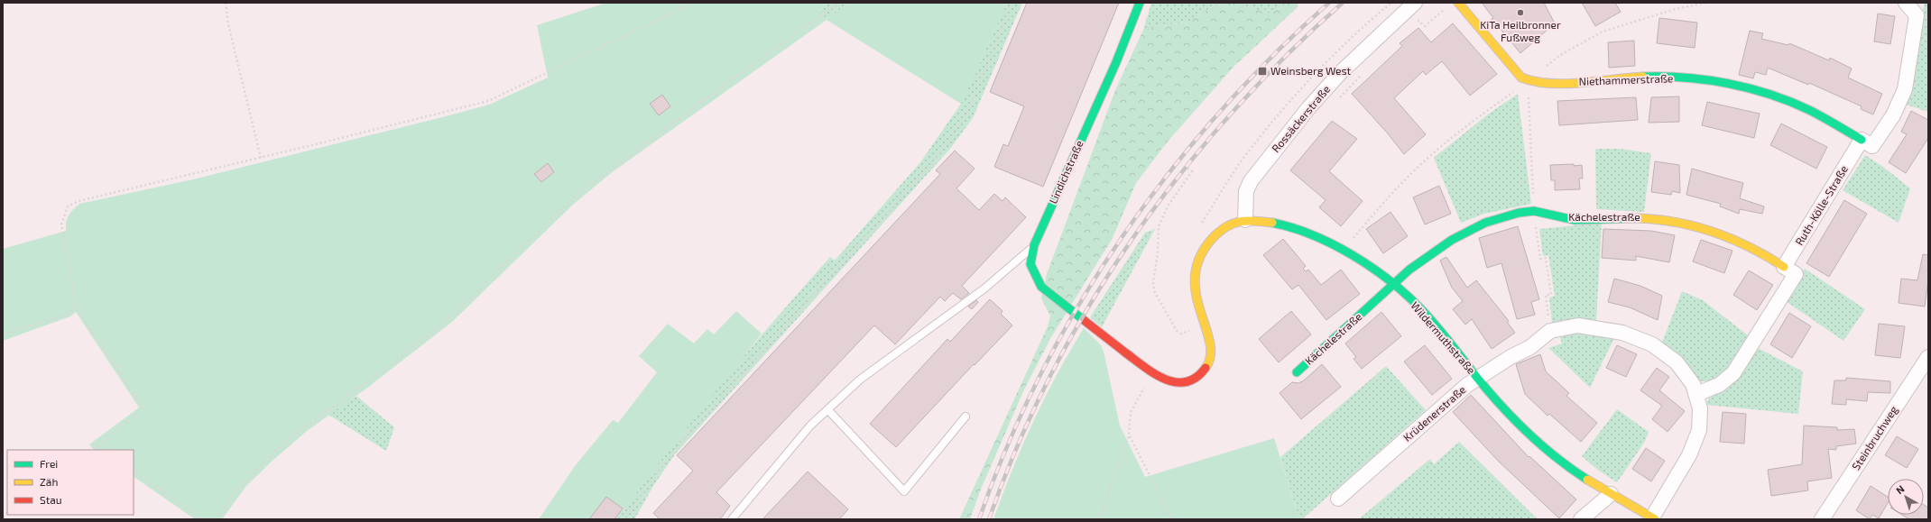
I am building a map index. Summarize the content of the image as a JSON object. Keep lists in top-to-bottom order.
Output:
{
  "streets": {
    "street": [
      "Niethammerstraße",
      "Rossäckerstraße",
      "Lindichstraße",
      "Ruth-Kölle-Straße",
      "Kächelestraße",
      "Wildermuthstraße",
      "Krüdenerstraße",
      "Steinbruchweg"
    ]
  },
  "crossings": [
    ["Niethammerstraße", "Ruth-Kölle-Straße"],
    ["Rossäckerstraße", "Wildermuthstraße"],
    ["Lindichstraße", "Wildermuthstraße"],
    ["Ruth-Kölle-Straße", "Kächelestraße"],
    ["Kächelestraße", "Wildermuthstraße"],
    ["Wildermuthstraße", "Krüdenerstraße"]
  ],
  "places": {
    "other": ["KiTa Heilbronner Fußweg"],
    "transit": ["Weinsberg West"]
  },
  "legend": ["Frei", "Zäh", "Stau"],
  "north": "top left"
}
